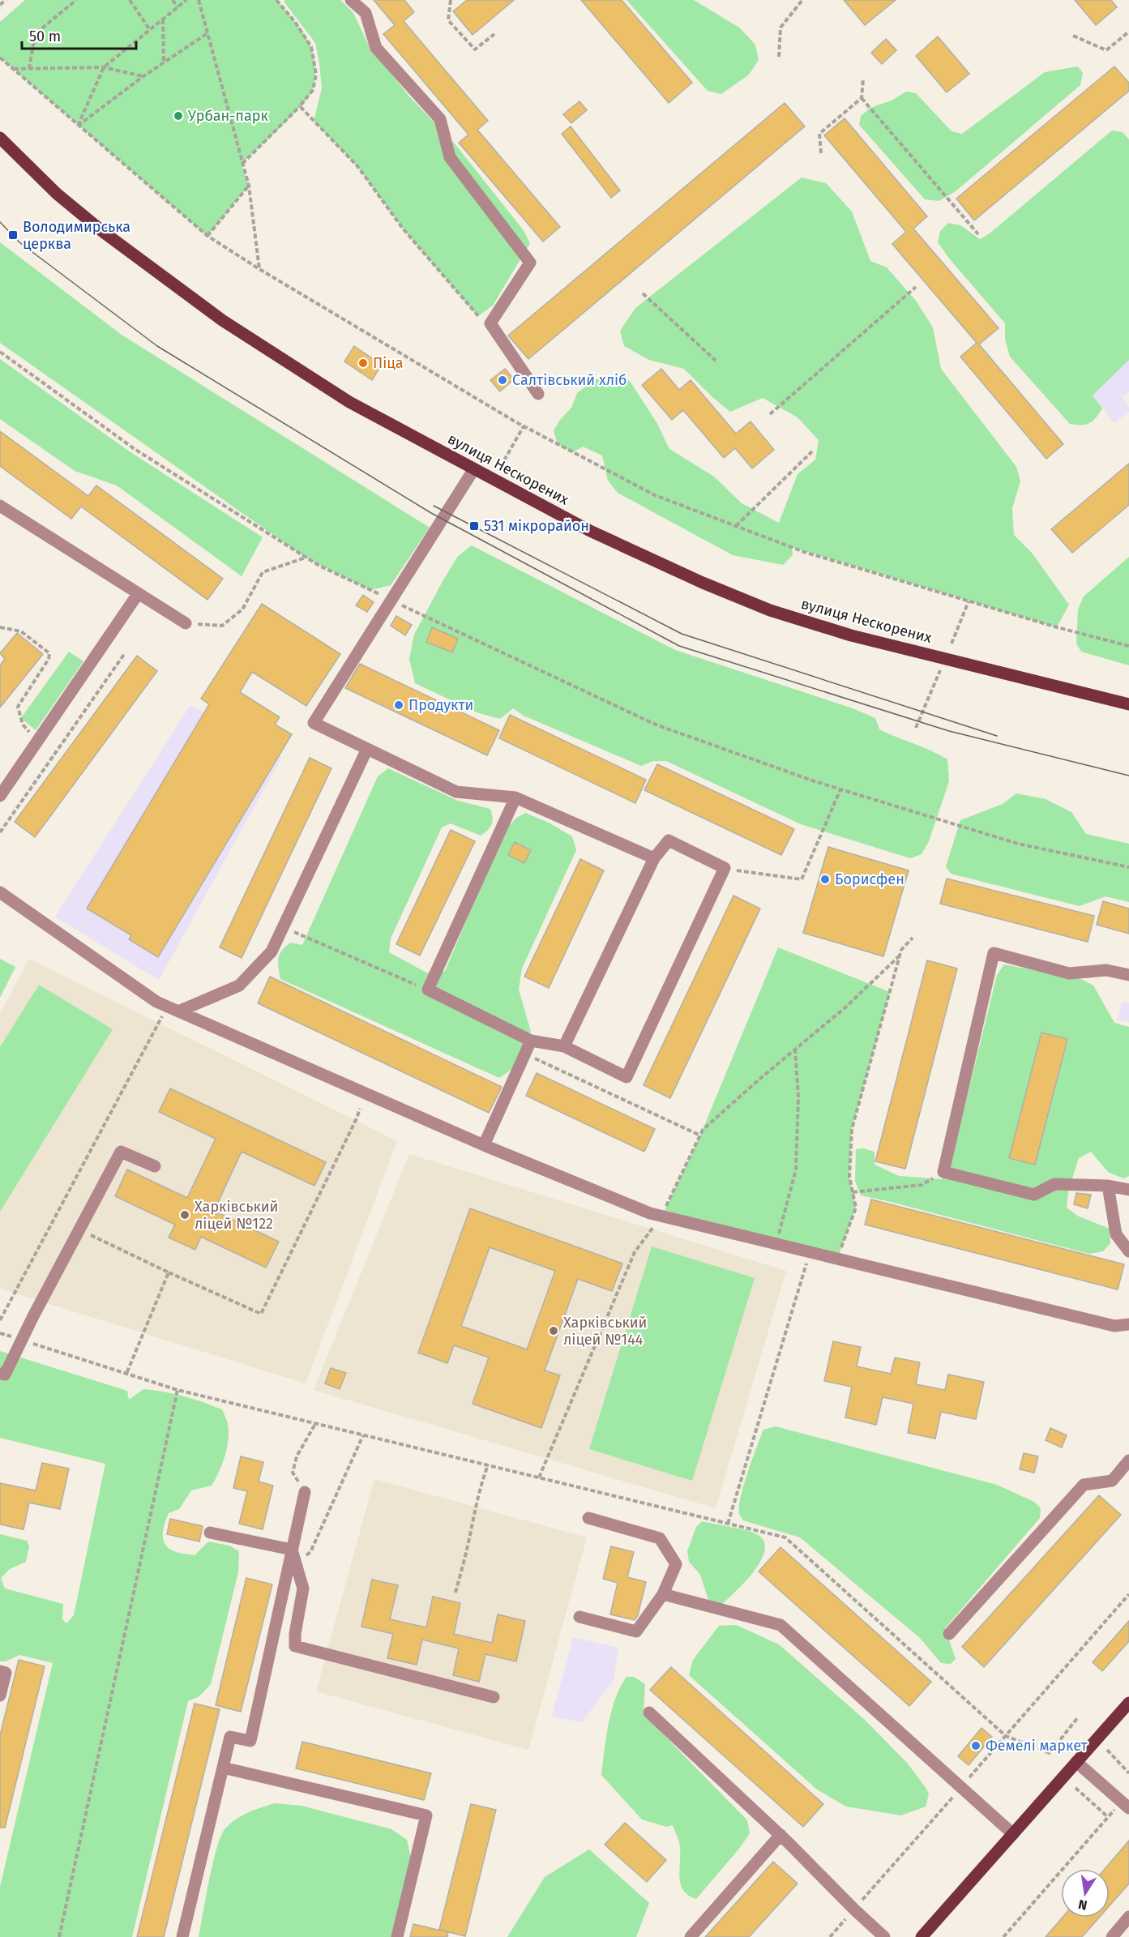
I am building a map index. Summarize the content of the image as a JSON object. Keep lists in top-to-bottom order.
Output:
{
  "streets": {
    "main road": ["вулиця Нескорених"]
  },
  "places": {
    "other": [
      "Урбан-парк",
      "Піца",
      "Салтівський хліб",
      "Продукти",
      "Борисфен",
      "Харківський ліцей №122",
      "Харківський ліцей №144",
      "Фемелі маркет"
    ],
    "transit": ["Володимирська церква", "531 мікрорайон"]
  },
  "scale_bar": "50 m",
  "north": "bottom"
}
